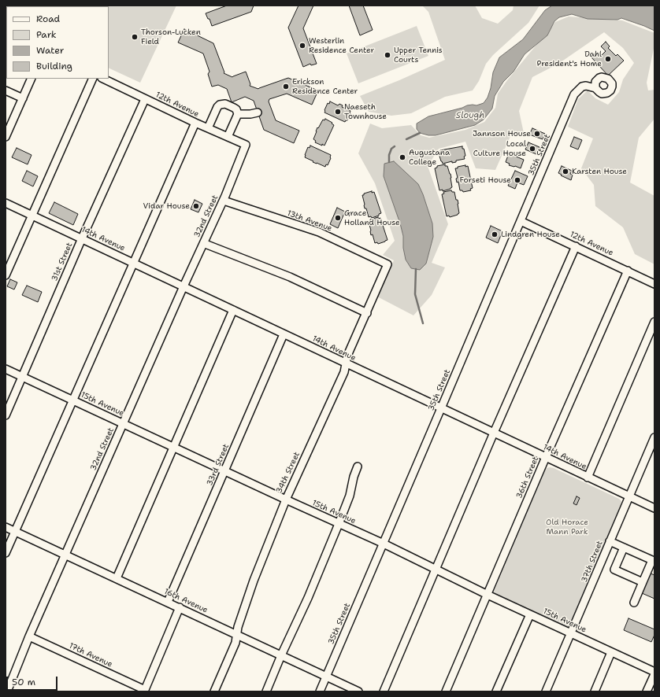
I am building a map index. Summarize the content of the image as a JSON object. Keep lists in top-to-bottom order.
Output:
{
  "streets": {
    "street": [
      "12th Avenue",
      "35th Street",
      "32nd Street",
      "13th Avenue",
      "14th Avenue",
      "31st Street",
      "15th Avenue",
      "33rd Street",
      "34th Street",
      "36th Street",
      "37th Street",
      "16th Avenue",
      "17th Avenue"
    ]
  },
  "crossings": [
    ["12th Avenue", "35th Street"],
    ["12th Avenue", "32nd Street"],
    ["12th Avenue", "31st Street"],
    ["12th Avenue", "36th Street"],
    ["35th Street", "14th Avenue"],
    ["35th Street", "15th Avenue"],
    ["35th Street", "16th Avenue"],
    ["32nd Street", "13th Avenue"],
    ["32nd Street", "14th Avenue"],
    ["32nd Street", "15th Avenue"],
    ["32nd Street", "16th Avenue"],
    ["32nd Street", "17th Avenue"],
    ["13th Avenue", "34th Street"],
    ["14th Avenue", "31st Street"],
    ["14th Avenue", "33rd Street"],
    ["14th Avenue", "34th Street"],
    ["14th Avenue", "36th Street"],
    ["14th Avenue", "37th Street"],
    ["31st Street", "15th Avenue"],
    ["15th Avenue", "33rd Street"],
    ["15th Avenue", "34th Street"],
    ["15th Avenue", "36th Street"],
    ["15th Avenue", "37th Street"],
    ["33rd Street", "16th Avenue"],
    ["34th Street", "16th Avenue"]
  ],
  "water": ["Slough"],
  "parks": ["Old Horace Mann Park"],
  "places": [
    "Thorson-Lucken Field",
    "Westerlin Residence Center",
    "Upper Tennis Courts",
    "Dahl President's Home",
    "Erickson Residence Center",
    "Naeseth Townhouse",
    "Jannson House",
    "Local Culture House",
    "Augustana College",
    "Karsten House",
    "Forseti House",
    "Vidar House",
    "Grace Holland House",
    "Lindgren House"
  ],
  "legend": [
    "Road",
    "Park",
    "Water",
    "Building"
  ],
  "scale_bar": "50 m"
}
